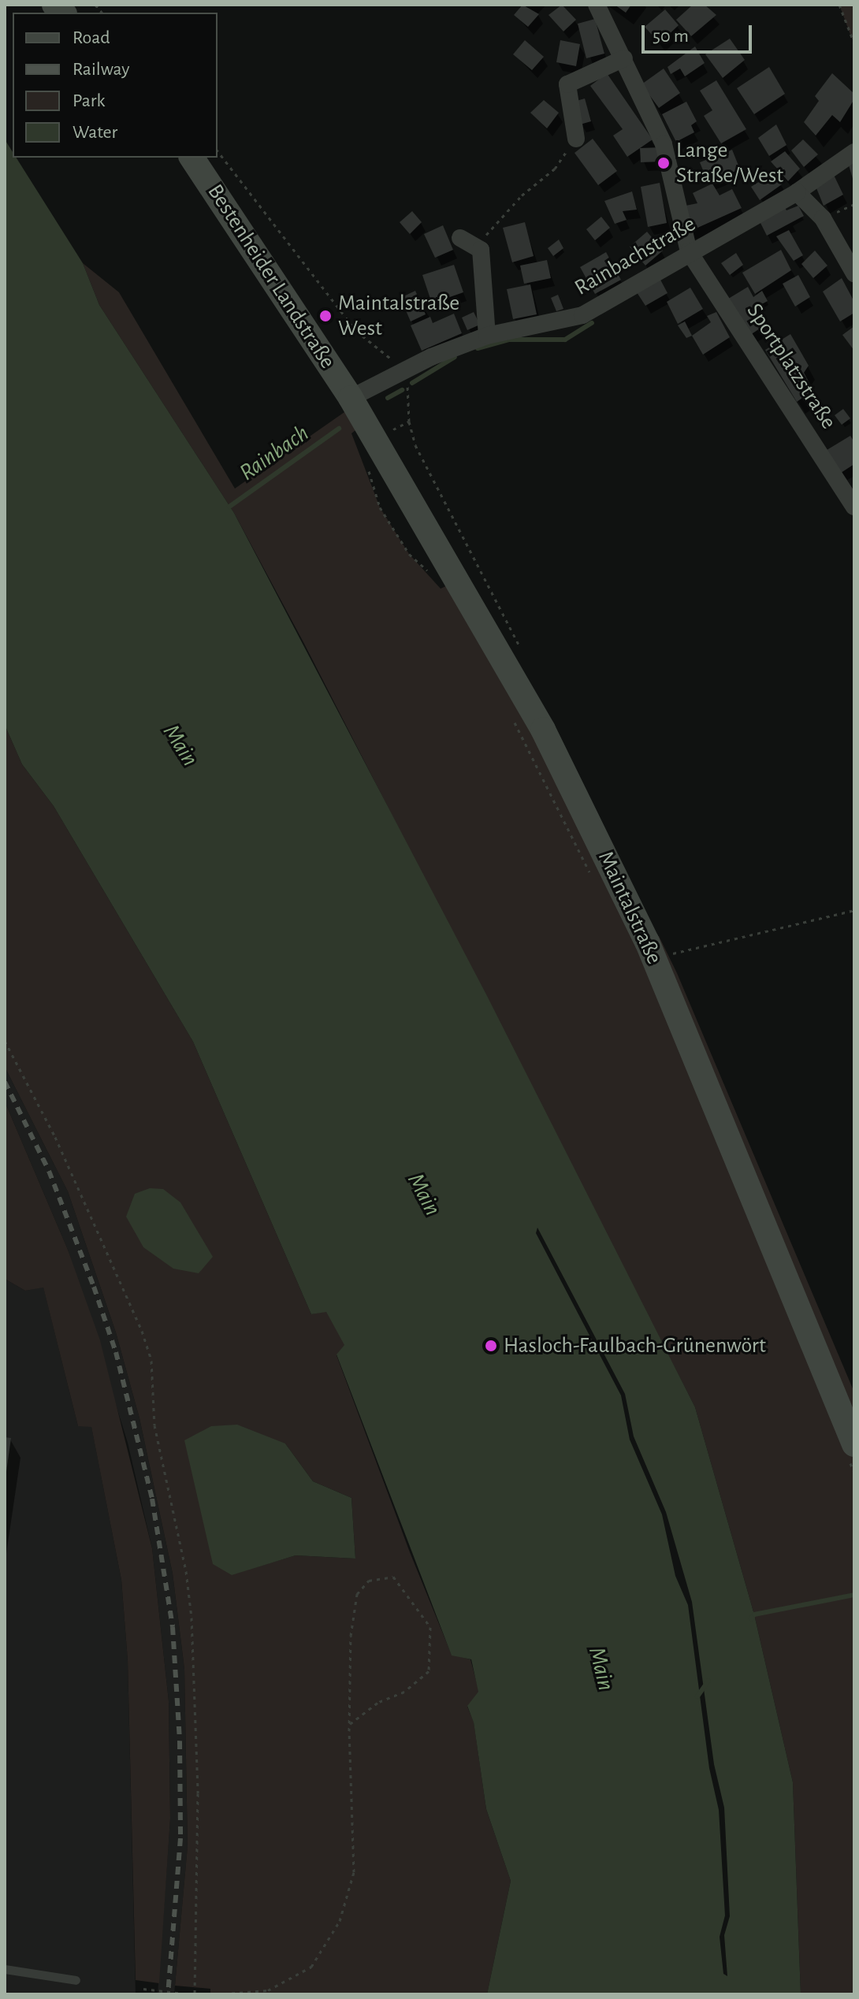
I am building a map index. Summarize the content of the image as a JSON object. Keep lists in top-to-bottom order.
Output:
{
  "streets": {
    "main road": ["Bestenheider Landstraße", "Maintalstraße"],
    "street": ["Rainbachstraße", "Sportplatzstraße"]
  },
  "crossings": [
    ["Rainbachstraße", "Bestenheider Landstraße"],
    ["Rainbachstraße", "Sportplatzstraße"],
    ["Rainbachstraße", "Maintalstraße"],
    ["Bestenheider Landstraße", "Maintalstraße"]
  ],
  "water": ["Rainbach", "Main"],
  "places": ["Lange Straße/West", "Maintalstraße West", "Hasloch-Faulbach-Grünenwört"],
  "legend": [
    "Road",
    "Railway",
    "Park",
    "Water"
  ],
  "scale_bar": "50 m"
}
